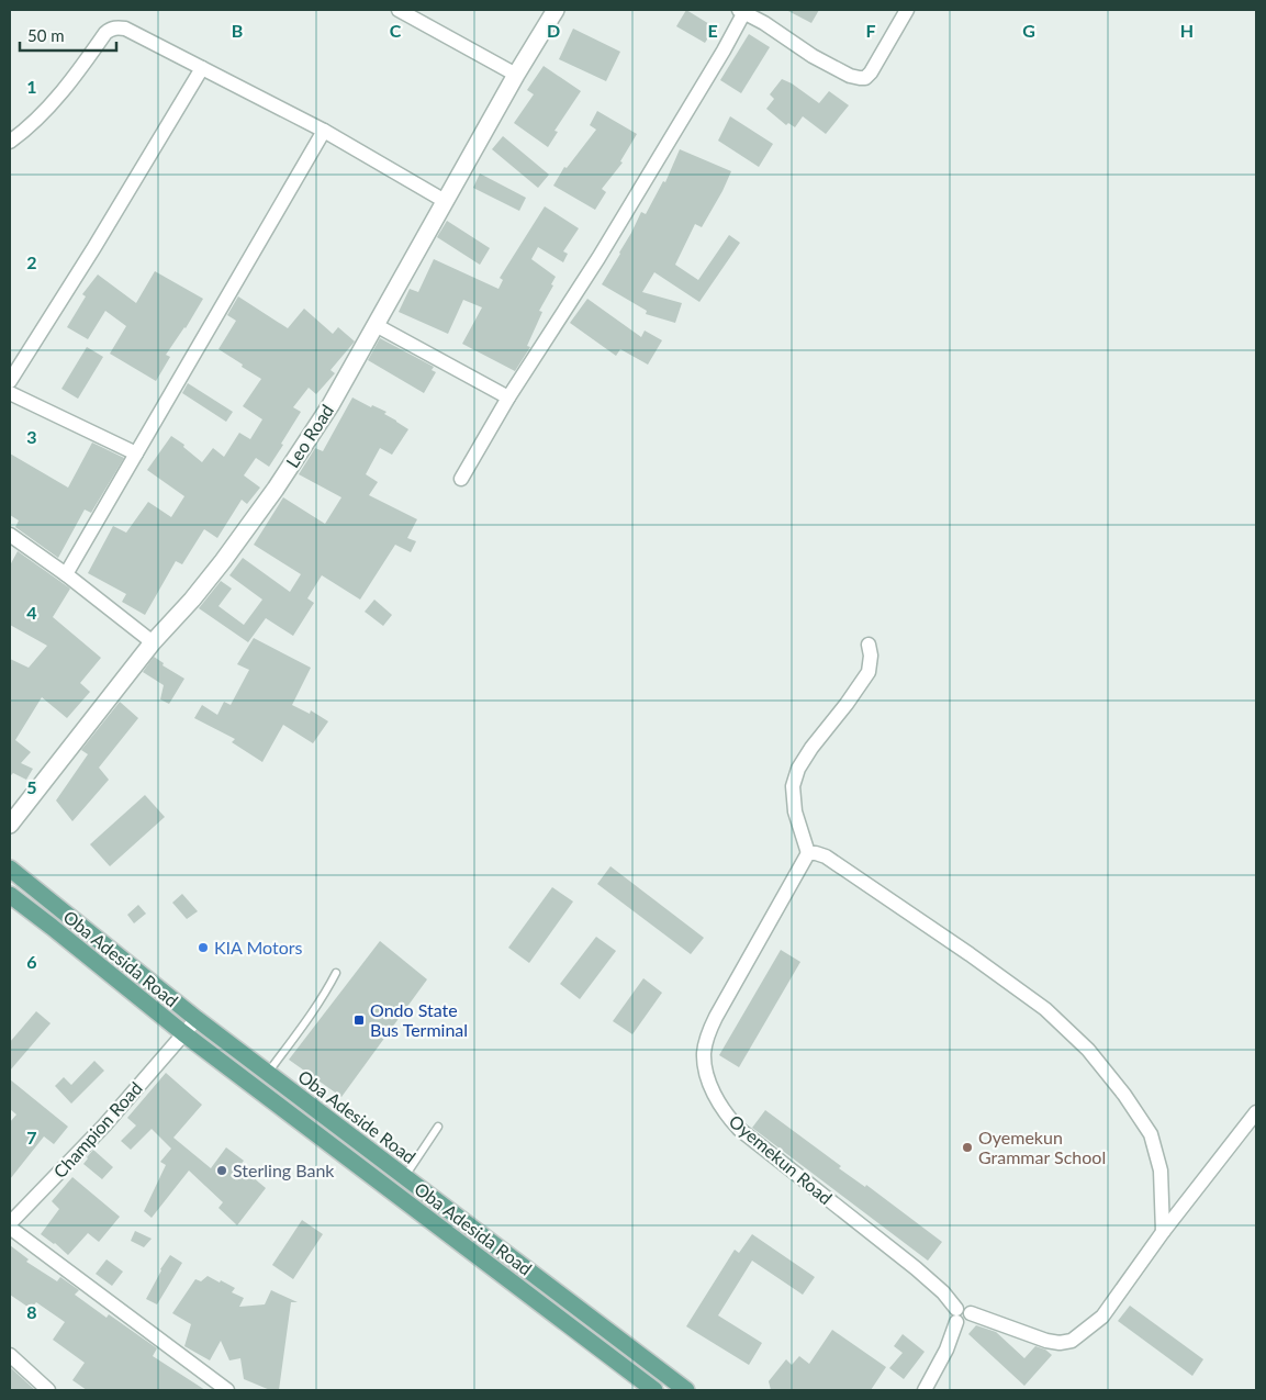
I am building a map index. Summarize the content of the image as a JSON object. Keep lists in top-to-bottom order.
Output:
{
  "streets": {
    "main road": ["Oba Adesida Road", "Oba Adeside Road"],
    "street": ["Leo Road", "Champion Road", "Oyemekun Road"]
  },
  "crossings": [
    ["Oba Adesida Road", "Champion Road"],
    ["Oba Adeside Road", "Champion Road"]
  ],
  "places": {
    "other": ["KIA Motors", "Oyemekun Grammar School", "Sterling Bank"],
    "transit": ["Ondo State Bus Terminal"]
  },
  "scale_bar": "50 m",
  "grid": {
    "columns": [
      "B",
      "C",
      "D",
      "E",
      "F",
      "G",
      "H"
    ],
    "rows": [
      "1",
      "2",
      "3",
      "4",
      "5",
      "6",
      "7",
      "8"
    ]
  }
}
